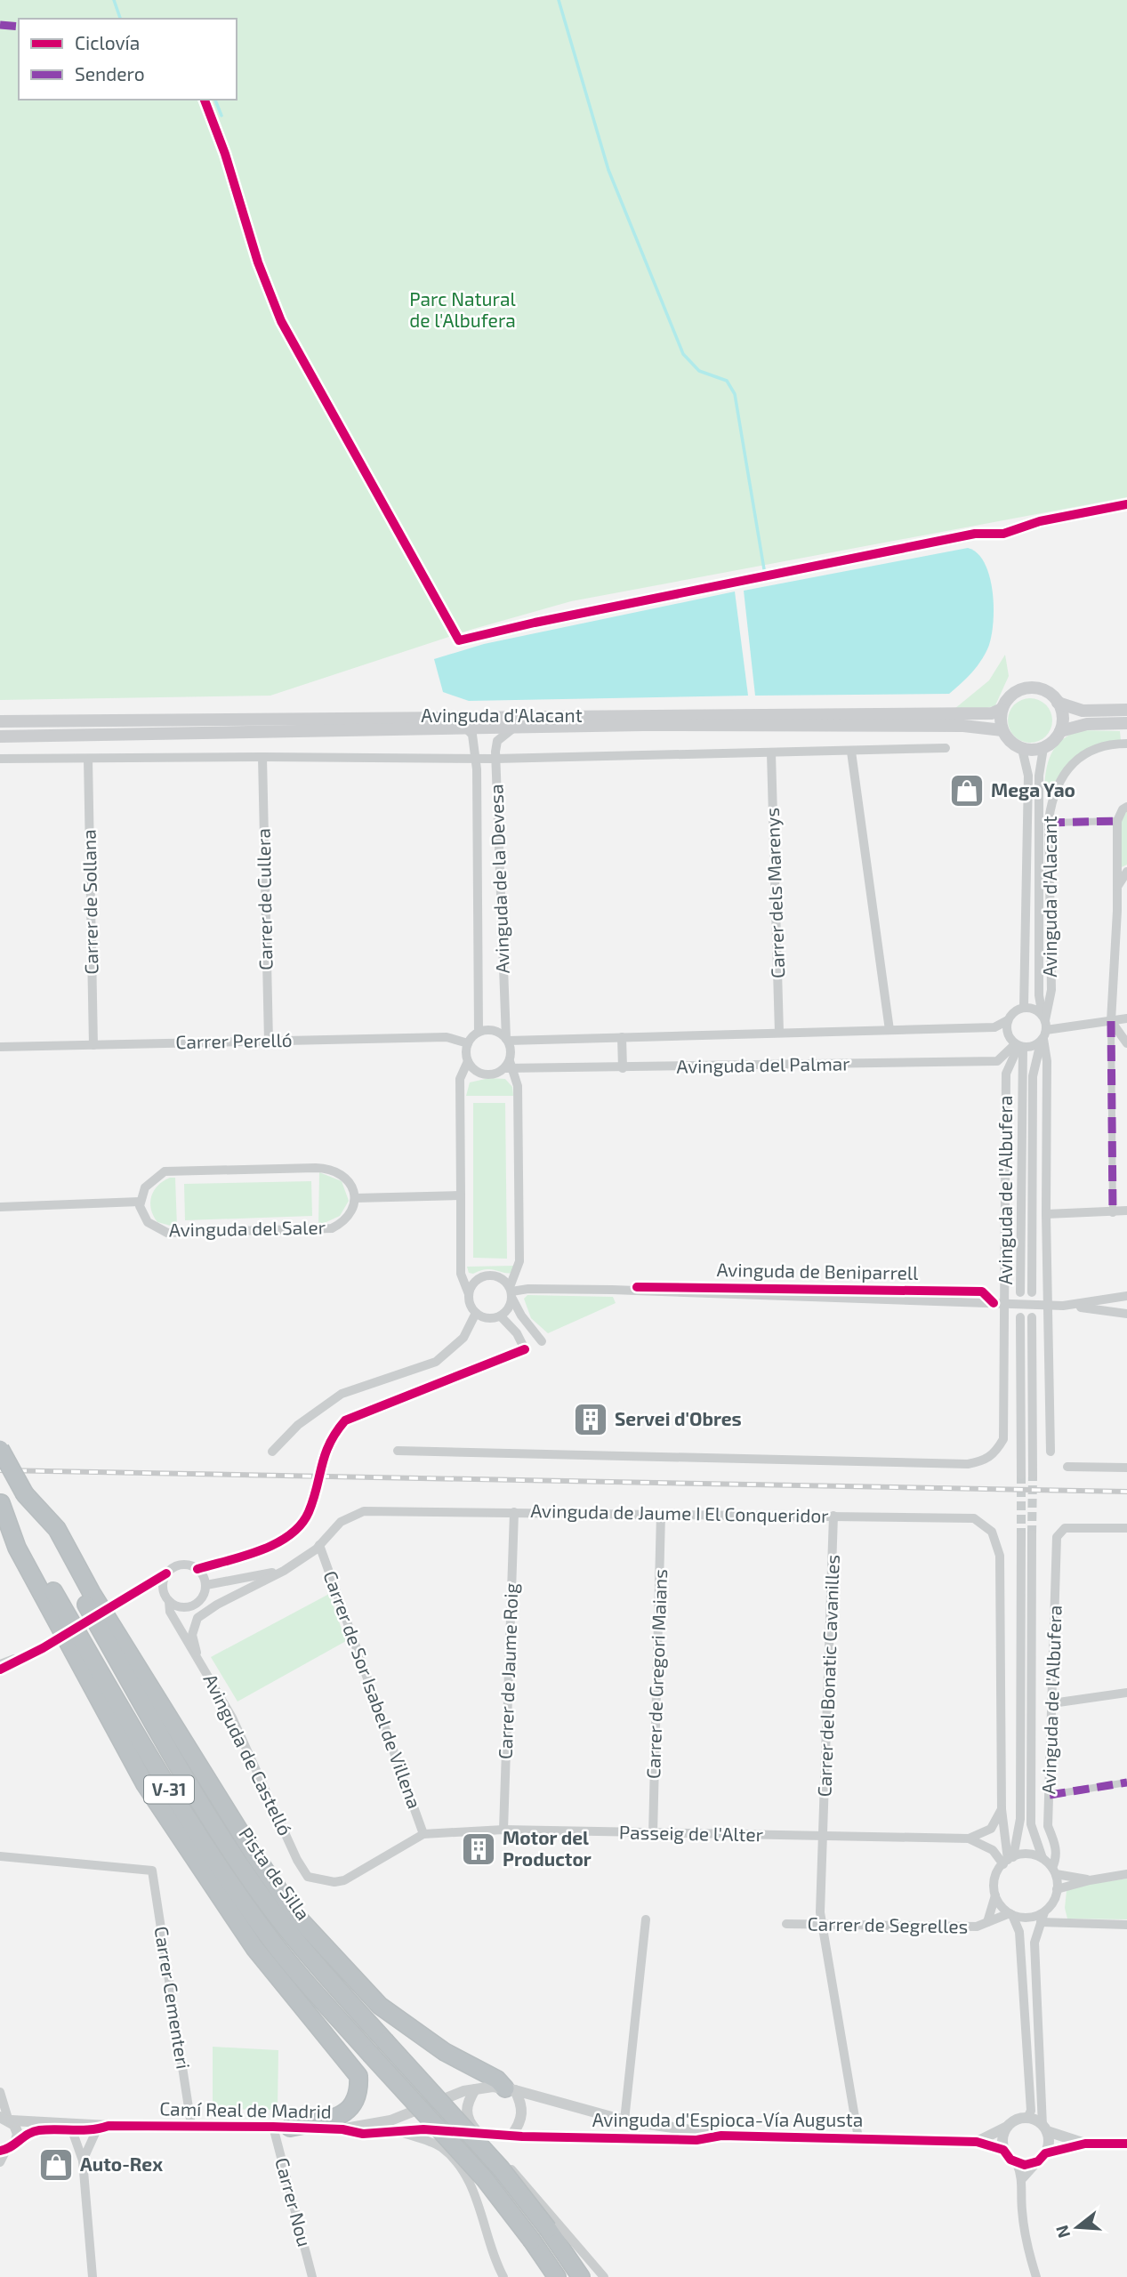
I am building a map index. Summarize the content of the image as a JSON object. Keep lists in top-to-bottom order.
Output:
{
  "streets": {
    "highway": ["V-31", "Pista de Silla"],
    "main road": ["Avinguda d'Alacant"],
    "street": [
      "Avinguda de la Devesa",
      "Carrer dels Marenys",
      "Carrer de Cullera",
      "Carrer de Sollana",
      "Carrer Perelló",
      "Avinguda del Palmar",
      "Avinguda de l'Albufera",
      "Avinguda del Saler",
      "Avinguda de Beniparrell",
      "Avinguda de Jaume I El Conqueridor",
      "Carrer de Jaume Roig",
      "Carrer de Gregori Maians",
      "Carrer del Bonatic Cavanilles",
      "Carrer de Sor Isabel de Villena",
      "Avinguda de Castelló",
      "Passeig de l'Alter",
      "Carrer de Segrelles",
      "Carrer Cementeri",
      "Camí Real de Madrid",
      "Avinguda d'Espioca-Vía Augusta",
      "Carrer Nou"
    ]
  },
  "crossings": [
    ["Avinguda d'Alacant", "Avinguda de la Devesa"],
    ["Avinguda d'Alacant", "Avinguda del Palmar"],
    ["Avinguda d'Alacant", "Avinguda de l'Albufera"],
    ["Avinguda de la Devesa", "Carrer Perelló"],
    ["Avinguda de la Devesa", "Avinguda del Palmar"],
    ["Carrer dels Marenys", "Avinguda del Palmar"],
    ["Carrer de Cullera", "Carrer Perelló"],
    ["Carrer de Sollana", "Carrer Perelló"],
    ["Carrer Perelló", "Avinguda del Palmar"],
    ["Avinguda del Palmar", "Avinguda de l'Albufera"],
    ["Avinguda de l'Albufera", "Avinguda de Beniparrell"],
    ["Avinguda de l'Albufera", "Passeig de l'Alter"],
    ["Avinguda de l'Albufera", "Carrer de Segrelles"],
    ["Avinguda de Jaume I El Conqueridor", "Carrer de Jaume Roig"],
    ["Avinguda de Jaume I El Conqueridor", "Carrer de Gregori Maians"],
    ["Avinguda de Jaume I El Conqueridor", "Carrer del Bonatic Cavanilles"],
    ["Avinguda de Jaume I El Conqueridor", "Carrer de Sor Isabel de Villena"],
    ["Carrer de Jaume Roig", "Passeig de l'Alter"],
    ["Carrer de Gregori Maians", "Passeig de l'Alter"],
    ["Carrer del Bonatic Cavanilles", "Passeig de l'Alter"],
    ["Carrer del Bonatic Cavanilles", "Carrer de Segrelles"],
    ["Carrer del Bonatic Cavanilles", "Avinguda d'Espioca-Vía Augusta"],
    ["Carrer de Sor Isabel de Villena", "Passeig de l'Alter"],
    ["Avinguda de Castelló", "Passeig de l'Alter"],
    ["Passeig de l'Alter", "Carrer de Segrelles"],
    ["Carrer Cementeri", "Camí Real de Madrid"],
    ["Camí Real de Madrid", "Avinguda d'Espioca-Vía Augusta"],
    ["Camí Real de Madrid", "Carrer Nou"]
  ],
  "parks": ["Parc Natural de l'Albufera"],
  "places": {
    "shop": ["Mega Yao", "Auto-Rex"],
    "building": ["Servei d'Obres", "Motor del Productor"]
  },
  "legend": ["Ciclovía", "Sendero"],
  "north": "left"
}
